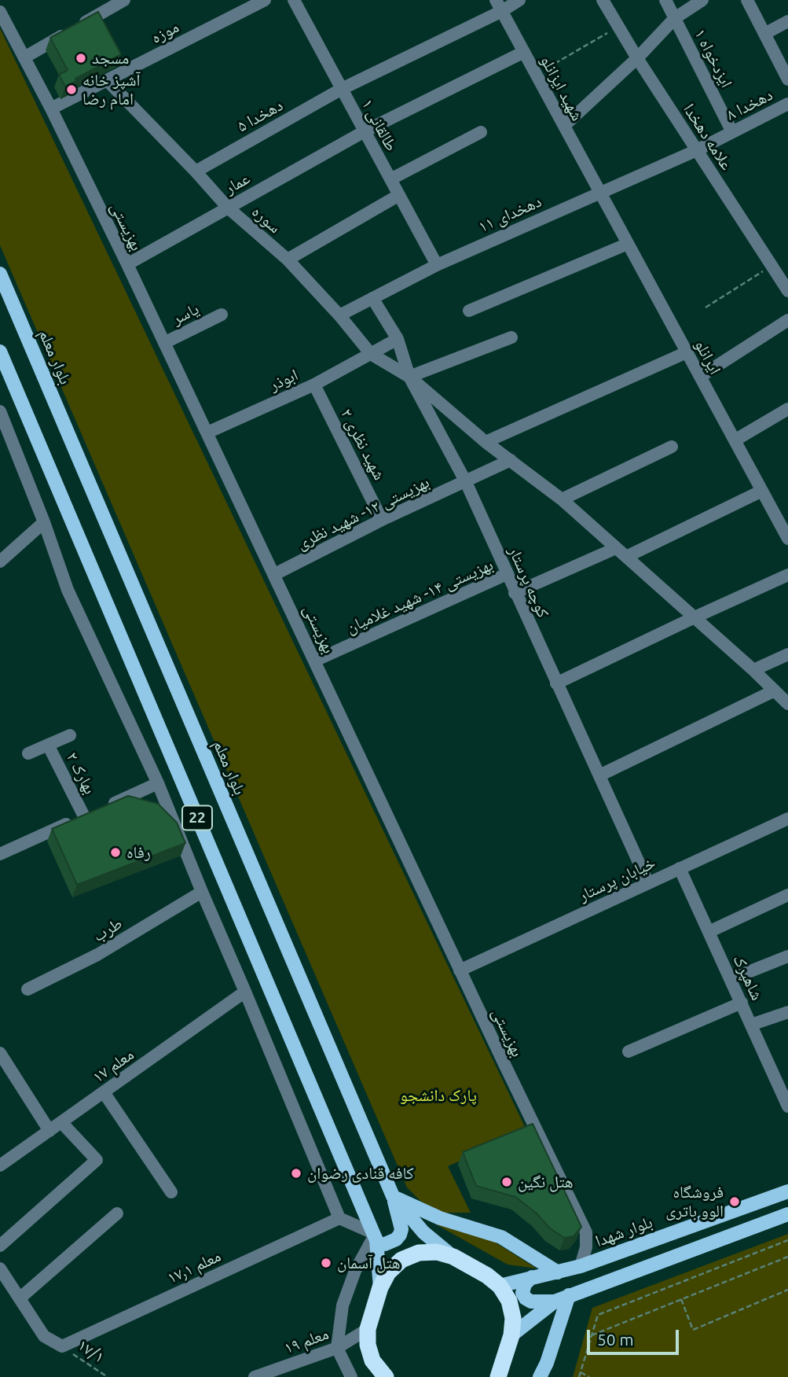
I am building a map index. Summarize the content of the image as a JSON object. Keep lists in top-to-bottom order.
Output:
{
  "streets": {
    "main road": ["بلوار معلم", "22", "بلوار شهدا"],
    "street": [
      "موزه",
      "ایزدخواه ۱",
      "شهید ایزانلو",
      "دهخدا ۸",
      "دهخدا ۵",
      "طالقانی ۱",
      "علامه دهخدا",
      "عمار",
      "دهخدای ۱۱",
      "سوره",
      "بهزیستی",
      "یاسر",
      "ایرانلو",
      "ابوذر",
      "شهید نظری ۲",
      "بهزیستی ۱۲- شهید نظری",
      "کوچه پرستار",
      "بهزیستی ۱۴- شهید غلامیان",
      "بهارک ۲",
      "خیابان پرستار",
      "طرب",
      "شاهپرک",
      "معلم ۱۷",
      "معلم ۱۷٫۱",
      "معلم ۱۹"
    ],
    "path": ["۱۷/۱"]
  },
  "crossings": [
    ["موزه", "سوره"],
    ["موزه", "بهزیستی"],
    ["ایزدخواه ۱", "دهخدا ۸"],
    ["شهید ایزانلو", "دهخدا ۵"],
    ["شهید ایزانلو", "عمار"],
    ["شهید ایزانلو", "دهخدای ۱۱"],
    ["شهید ایزانلو", "ایرانلو"],
    ["دهخدا ۸", "علامه دهخدا"],
    ["دهخدا ۸", "دهخدای ۱۱"],
    ["دهخدا ۵", "طالقانی ۱"],
    ["دهخدا ۵", "سوره"],
    ["طالقانی ۱", "عمار"],
    ["طالقانی ۱", "دهخدای ۱۱"],
    ["علامه دهخدا", "دهخدای ۱۱"],
    ["عمار", "سوره"],
    ["عمار", "بهزیستی"],
    ["دهخدای ۱۱", "سوره"],
    ["دهخدای ۱۱", "ایرانلو"],
    ["دهخدای ۱۱", "کوچه پرستار"],
    ["سوره", "ابوذر"],
    ["سوره", "بهزیستی ۱۲- شهید نظری"],
    ["سوره", "کوچه پرستار"],
    ["بهزیستی", "یاسر"],
    ["بهزیستی", "ابوذر"],
    ["بهزیستی", "بهزیستی ۱۲- شهید نظری"],
    ["بهزیستی", "بهزیستی ۱۴- شهید غلامیان"],
    ["بهزیستی", "خیابان پرستار"],
    ["بهزیستی", "بلوار شهدا"],
    ["ابوذر", "شهید نظری ۲"],
    ["ابوذر", "کوچه پرستار"],
    ["شهید نظری ۲", "بهزیستی ۱۲- شهید نظری"],
    ["بهزیستی ۱۲- شهید نظری", "کوچه پرستار"],
    ["کوچه پرستار", "بهزیستی ۱۴- شهید غلامیان"],
    ["کوچه پرستار", "خیابان پرستار"],
    ["خیابان پرستار", "شاهپرک"],
    ["معلم ۱۷٫۱", "۱۷/۱"]
  ],
  "parks": ["پارک دانشجو"],
  "places": [
    "مسجد",
    "آشپز خانه امام رضا",
    "رفاه",
    "کافه قنادی رضوان",
    "هتل نگین",
    "فروشگاه الوو باتری",
    "هتل آسمان"
  ],
  "scale_bar": "50 m"
}
